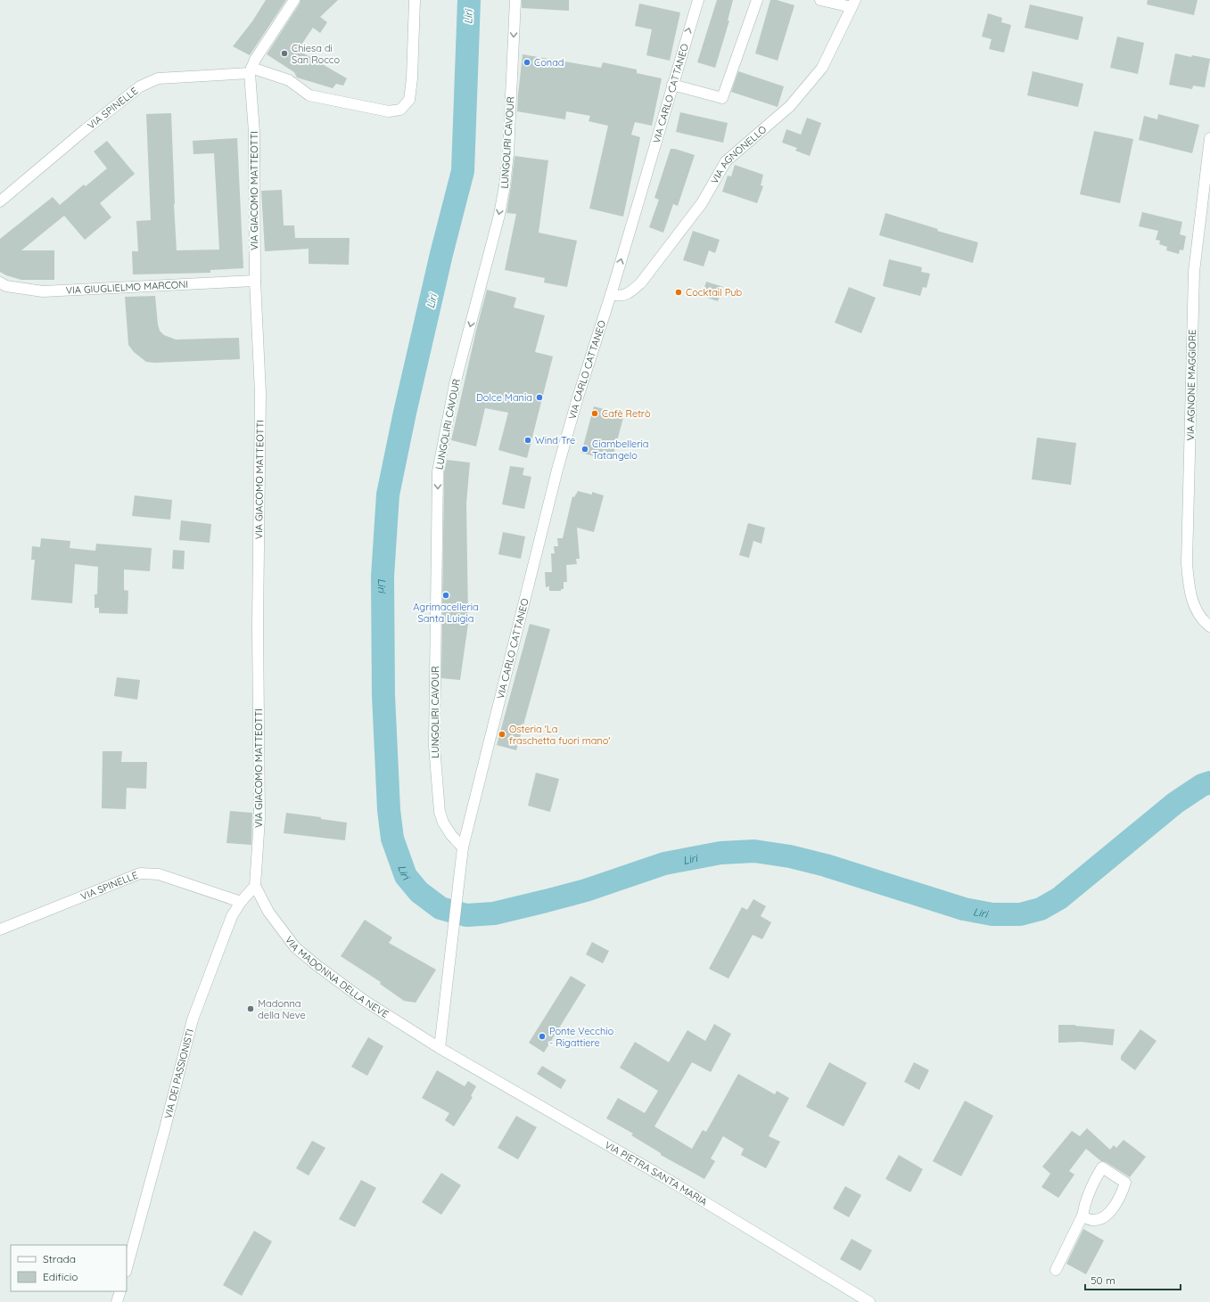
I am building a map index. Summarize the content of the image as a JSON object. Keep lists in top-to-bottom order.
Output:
{
  "streets": {
    "street": [
      "VIA CARLO CATTANEO",
      "VIA SPINELLE",
      "LUNGOLIRI CAVOUR",
      "VIA AGNONELLO",
      "VIA GIACOMO MATTEOTTI",
      "VIA GIUGLIELMO MARCONI",
      "VIA AGNONE MAGGIORE",
      "VIA MADONNA DELLA NEVE",
      "VIA DEI PASSIONISTI",
      "VIA PIETRA SANTA MARIA"
    ]
  },
  "crossings": [
    ["VIA CARLO CATTANEO", "LUNGOLIRI CAVOUR"],
    ["VIA CARLO CATTANEO", "VIA AGNONELLO"],
    ["VIA CARLO CATTANEO", "VIA MADONNA DELLA NEVE"],
    ["VIA CARLO CATTANEO", "VIA PIETRA SANTA MARIA"],
    ["VIA SPINELLE", "VIA GIACOMO MATTEOTTI"],
    ["VIA SPINELLE", "VIA DEI PASSIONISTI"],
    ["VIA GIACOMO MATTEOTTI", "VIA GIUGLIELMO MARCONI"],
    ["VIA GIACOMO MATTEOTTI", "VIA MADONNA DELLA NEVE"],
    ["VIA GIACOMO MATTEOTTI", "VIA DEI PASSIONISTI"],
    ["VIA MADONNA DELLA NEVE", "VIA DEI PASSIONISTI"],
    ["VIA MADONNA DELLA NEVE", "VIA PIETRA SANTA MARIA"]
  ],
  "one_way": ["LUNGOLIRI CAVOUR"],
  "water": ["Liri"],
  "places": [
    "Chiesa di San Rocco",
    "Conad",
    "Cocktail Pub",
    "Dolce Mania",
    "Cafè Retrò",
    "Wind Tre",
    "Ciambelleria Tatangelo",
    "Agrimacelleria Santa Luigia",
    "Osteria 'La fraschetta fuori mano'",
    "Madonna della Neve",
    "Ponte Vecchio - Rigattiere"
  ],
  "legend": ["Strada", "Edificio"],
  "scale_bar": "50 m"
}
